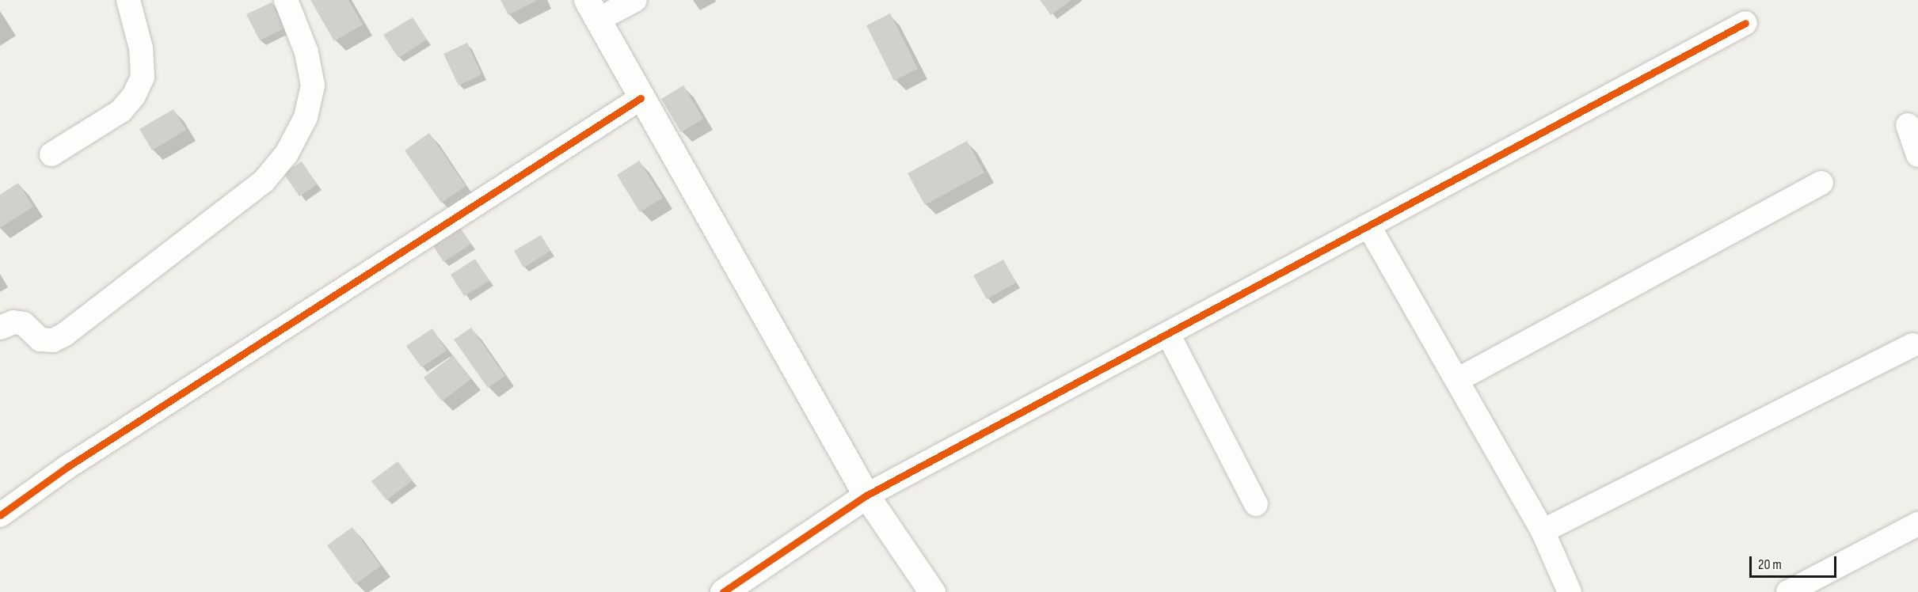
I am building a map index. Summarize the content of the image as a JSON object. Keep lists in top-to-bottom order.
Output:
{
  "scale_bar": "20 m"
}
